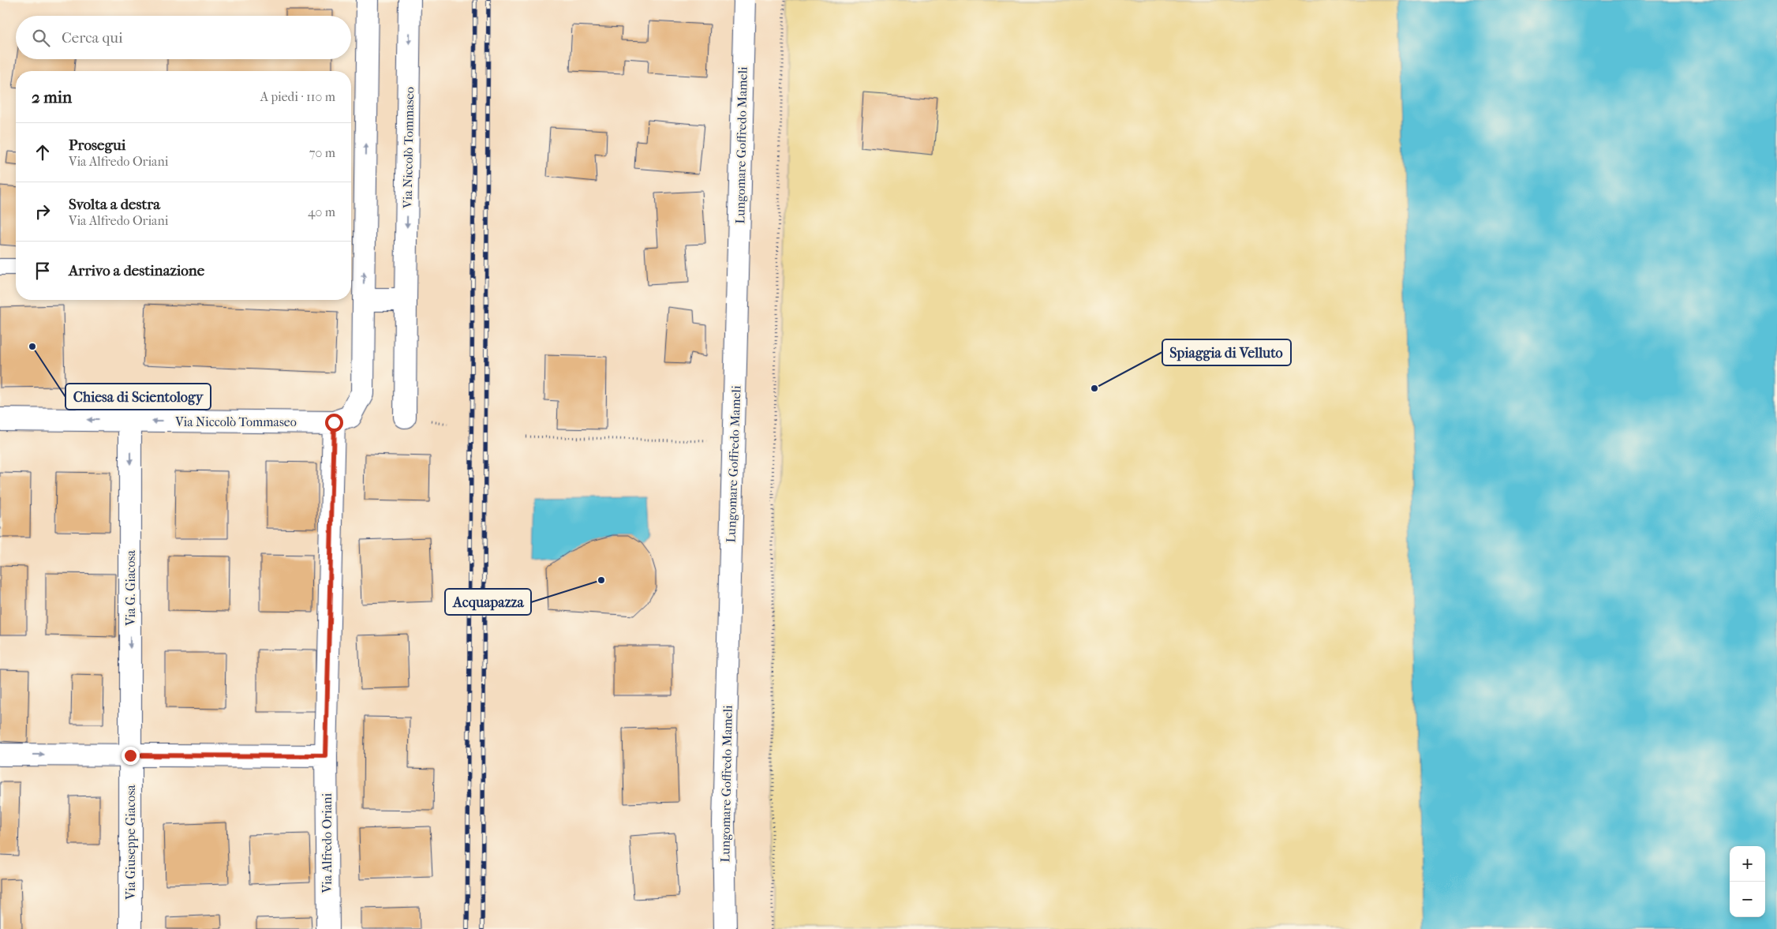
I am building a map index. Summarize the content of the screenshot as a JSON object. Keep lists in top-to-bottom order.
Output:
{
  "streets": {
    "street": [
      "Lungomare Goffredo Mameli",
      "Via Niccolò Tommaseo",
      "Via G. Giacosa",
      "Via Giuseppe Giacosa",
      "Via Alfredo Oriani"
    ]
  },
  "crossings": [
    ["Via Niccolò Tommaseo", "Via G. Giacosa"],
    ["Via Niccolò Tommaseo", "Via Alfredo Oriani"],
    ["Via G. Giacosa", "Via Giuseppe Giacosa"]
  ],
  "one_way": ["Via G. Giacosa"],
  "places": ["Chiesa di Scientology", "Spiaggia di Velluto", "Acquapazza"],
  "page": {
    "search": "Cerca qui",
    "heading": ["2 min", "A piedi · 110 m"],
    "list": [
      ["Prosegui", "Via Alfredo Oriani", "70 m"],
      ["Svolta a destra", "Via Alfredo Oriani", "40 m"],
      "Arrivo a destinazione"
    ],
    "map_buttons": ["+", "−"]
  }
}
